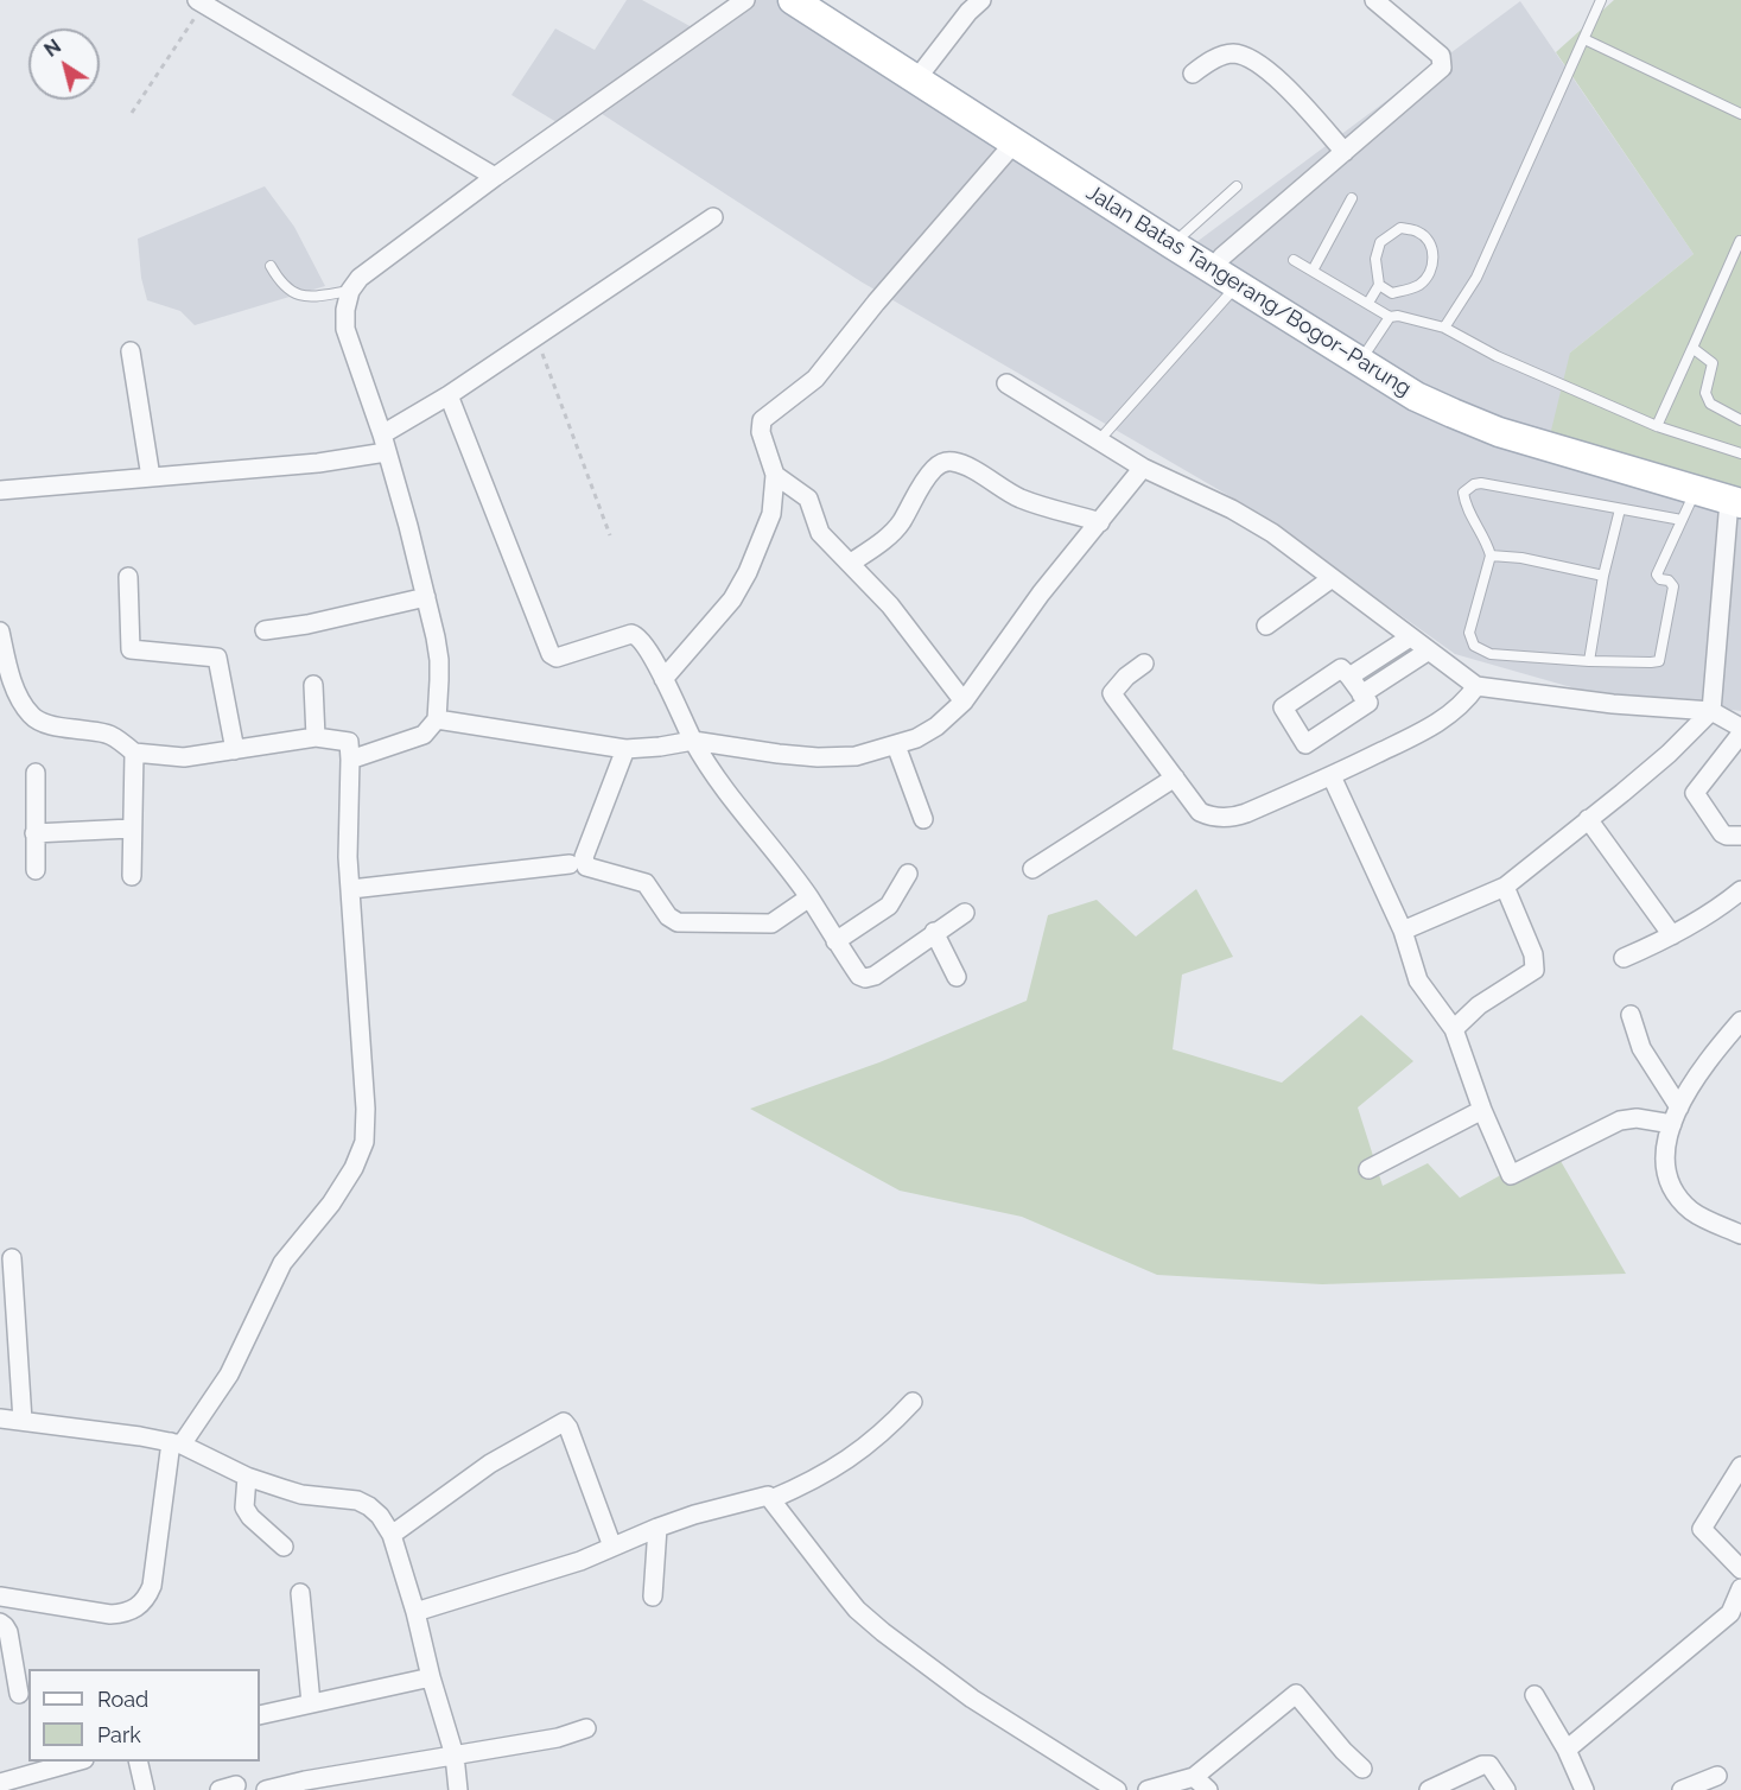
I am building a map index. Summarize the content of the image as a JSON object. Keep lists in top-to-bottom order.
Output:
{
  "streets": {
    "main road": ["Jalan Batas Tangerang/Bogor–Parung"]
  },
  "legend": ["Road", "Park"],
  "north": "top left"
}
